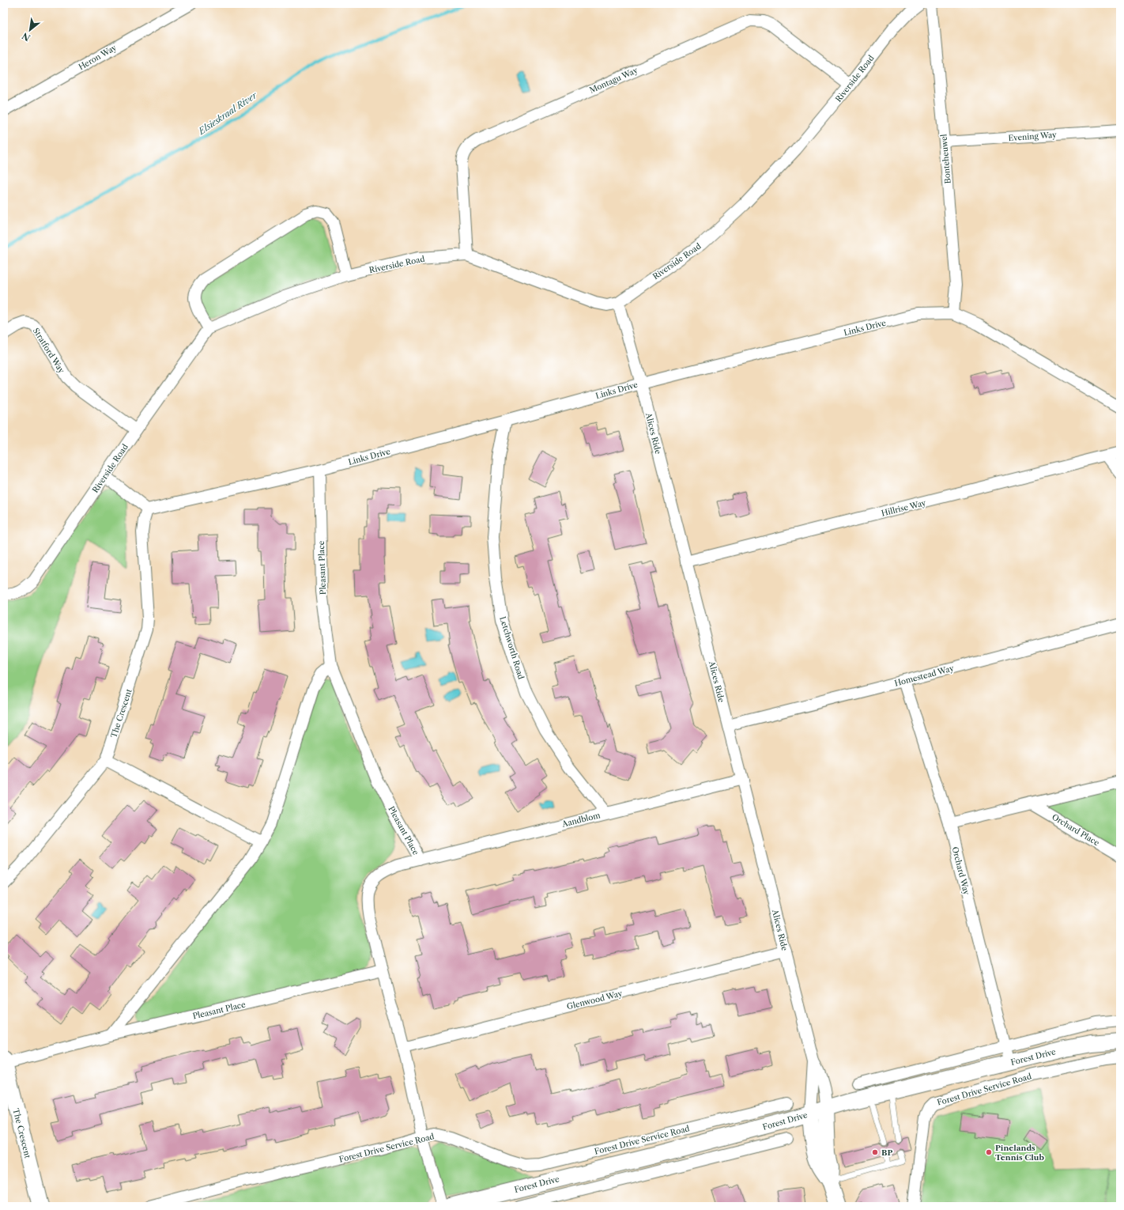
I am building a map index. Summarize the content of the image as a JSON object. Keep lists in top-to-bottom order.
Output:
{
  "streets": {
    "main road": ["The Crescent", "Forest Drive"],
    "street": [
      "Heron Way",
      "Riverside Road",
      "Montagu Way",
      "Evening Way",
      "Bonteheuwel",
      "Links Drive",
      "Stratford Way",
      "Alices Ride",
      "Hillrise Way",
      "Pleasant Place",
      "Letchworth Road",
      "Homestead Way",
      "Aandblom",
      "Orchard Place",
      "Orchard Way",
      "Glenwood Way",
      "Forest Drive Service Road"
    ]
  },
  "crossings": [
    ["Riverside Road", "Montagu Way"],
    ["Riverside Road", "Stratford Way"],
    ["Riverside Road", "Alices Ride"],
    ["Evening Way", "Bonteheuwel"],
    ["Bonteheuwel", "Links Drive"],
    ["Links Drive", "Alices Ride"],
    ["Links Drive", "Pleasant Place"],
    ["Links Drive", "Letchworth Road"],
    ["Links Drive", "The Crescent"],
    ["Alices Ride", "Hillrise Way"],
    ["Alices Ride", "Homestead Way"],
    ["Alices Ride", "Aandblom"],
    ["Alices Ride", "Glenwood Way"],
    ["Alices Ride", "Forest Drive"],
    ["Pleasant Place", "The Crescent"],
    ["Pleasant Place", "Aandblom"],
    ["Pleasant Place", "Glenwood Way"],
    ["Pleasant Place", "Forest Drive Service Road"],
    ["Letchworth Road", "Aandblom"],
    ["Homestead Way", "Orchard Way"],
    ["Orchard Way", "Forest Drive"]
  ],
  "water": ["Elsieskraal River"],
  "places": ["BP", "Pinelands Tennis Club"],
  "north": "bottom left"
}
